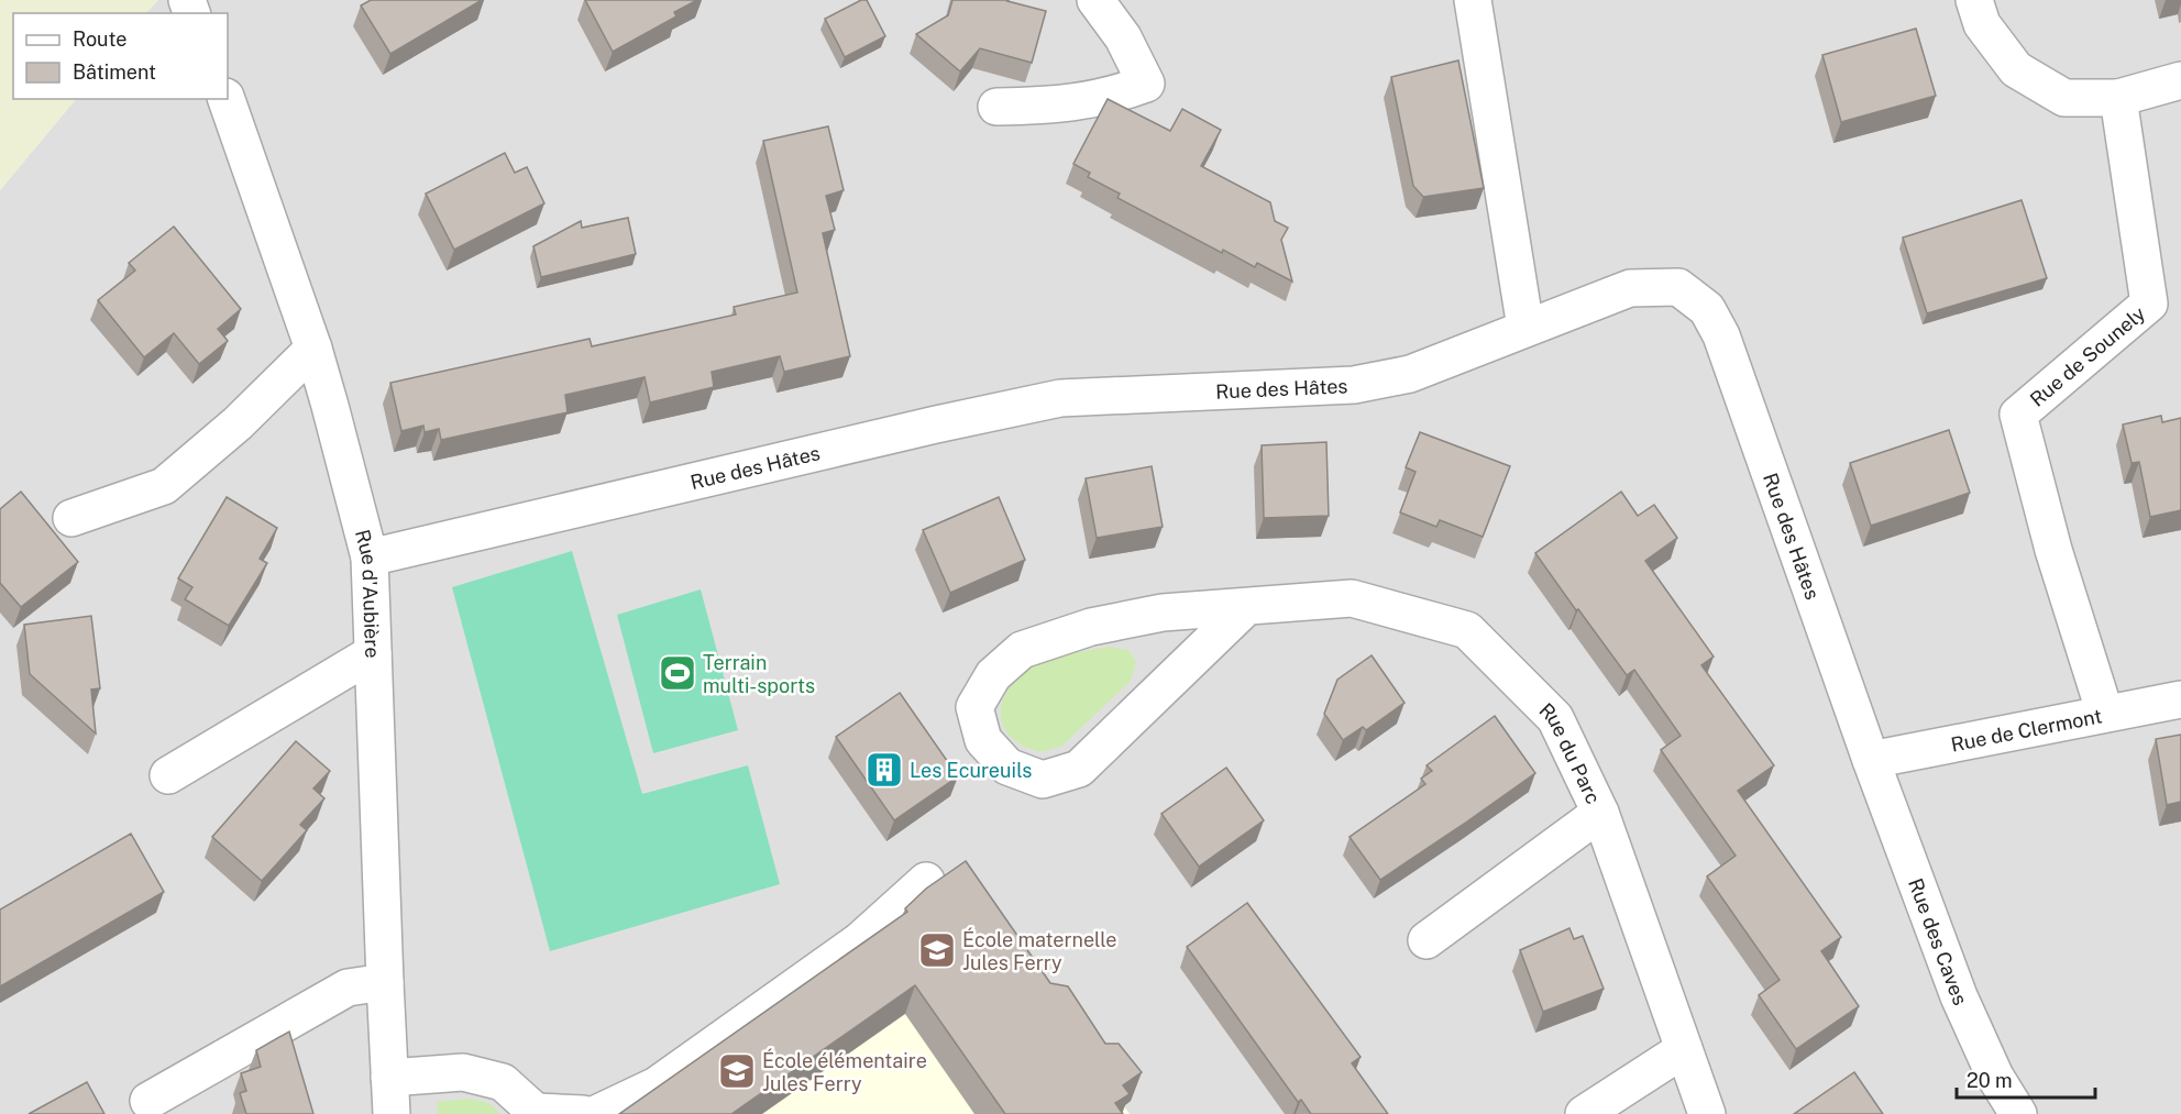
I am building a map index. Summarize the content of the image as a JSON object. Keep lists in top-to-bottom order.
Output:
{
  "streets": {
    "street": [
      "Rue de Sounely",
      "Rue des Hâtes",
      "Rue d'Aubière",
      "Rue de Clermont",
      "Rue du Parc",
      "Rue des Caves"
    ]
  },
  "crossings": [
    ["Rue de Sounely", "Rue de Clermont"],
    ["Rue des Hâtes", "Rue d'Aubière"],
    ["Rue des Hâtes", "Rue de Clermont"],
    ["Rue des Hâtes", "Rue des Caves"],
    ["Rue de Clermont", "Rue des Caves"]
  ],
  "places": {
    "sports": ["Terrain multi-sports"],
    "building": ["Les Ecureuils"],
    "school or university": ["École maternelle Jules Ferry", "École élémentaire Jules Ferry"]
  },
  "legend": ["Route", "Bâtiment"],
  "scale_bar": "20 m"
}
